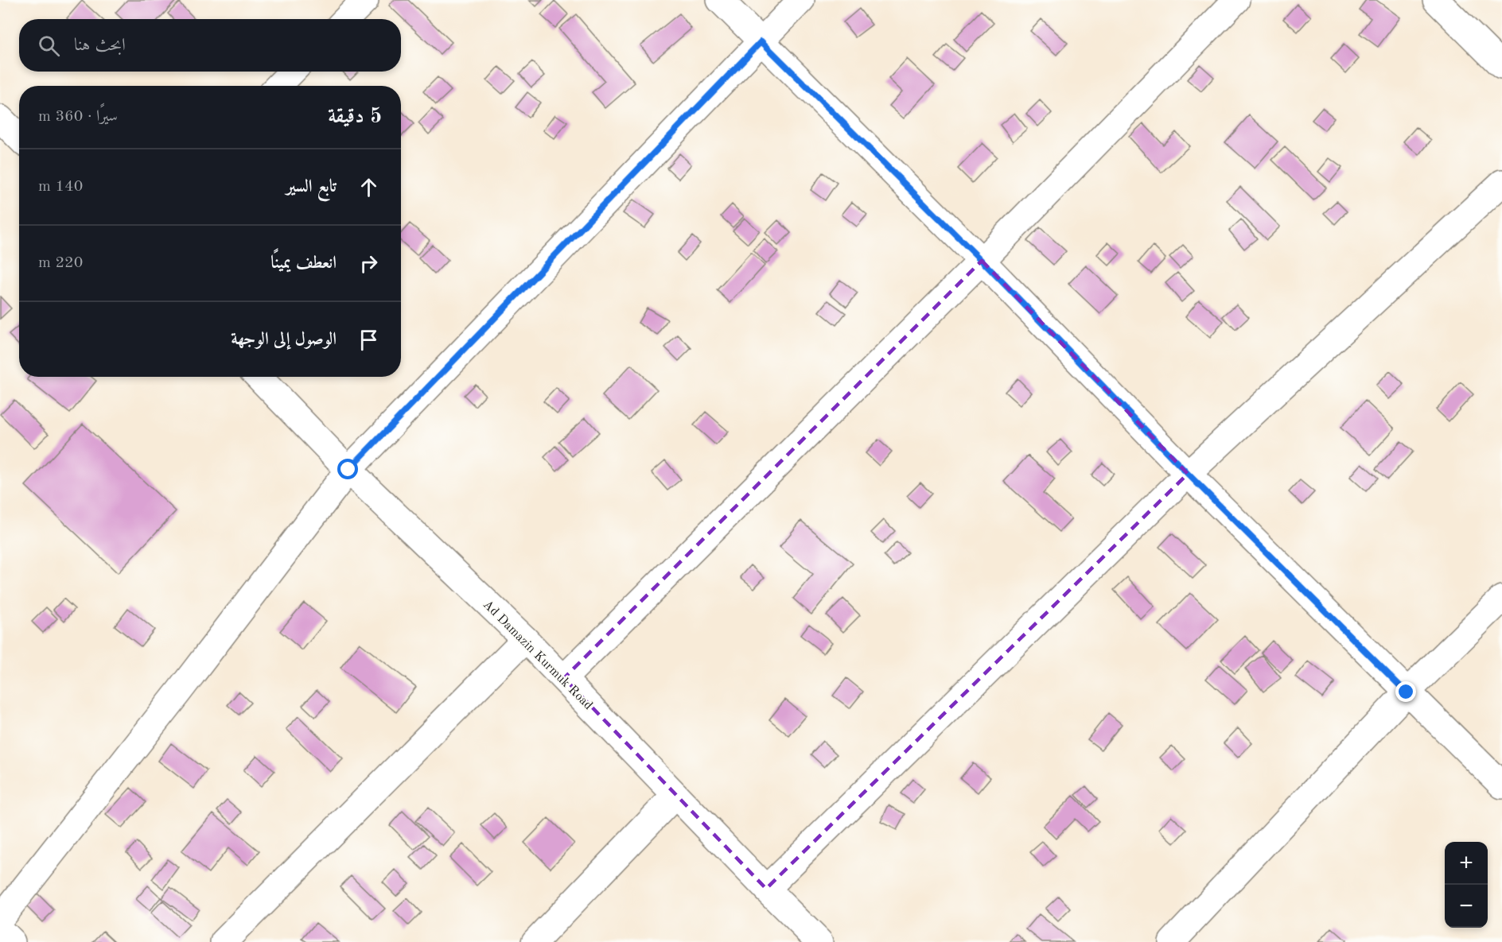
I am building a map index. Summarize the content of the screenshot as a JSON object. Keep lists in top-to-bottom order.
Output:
{
  "streets": {
    "main road": ["Ad Damazin Kurmuk Road"]
  },
  "page": {
    "search": "ابحث هنا",
    "heading": ["5 دقيقة", "سيرًا · 360 m"],
    "list": [
      ["تابع السير", "140 m"],
      ["انعطف يمينًا", "220 m"],
      "الوصول إلى الوجهة"
    ],
    "map_buttons": ["+", "−"]
  }
}
